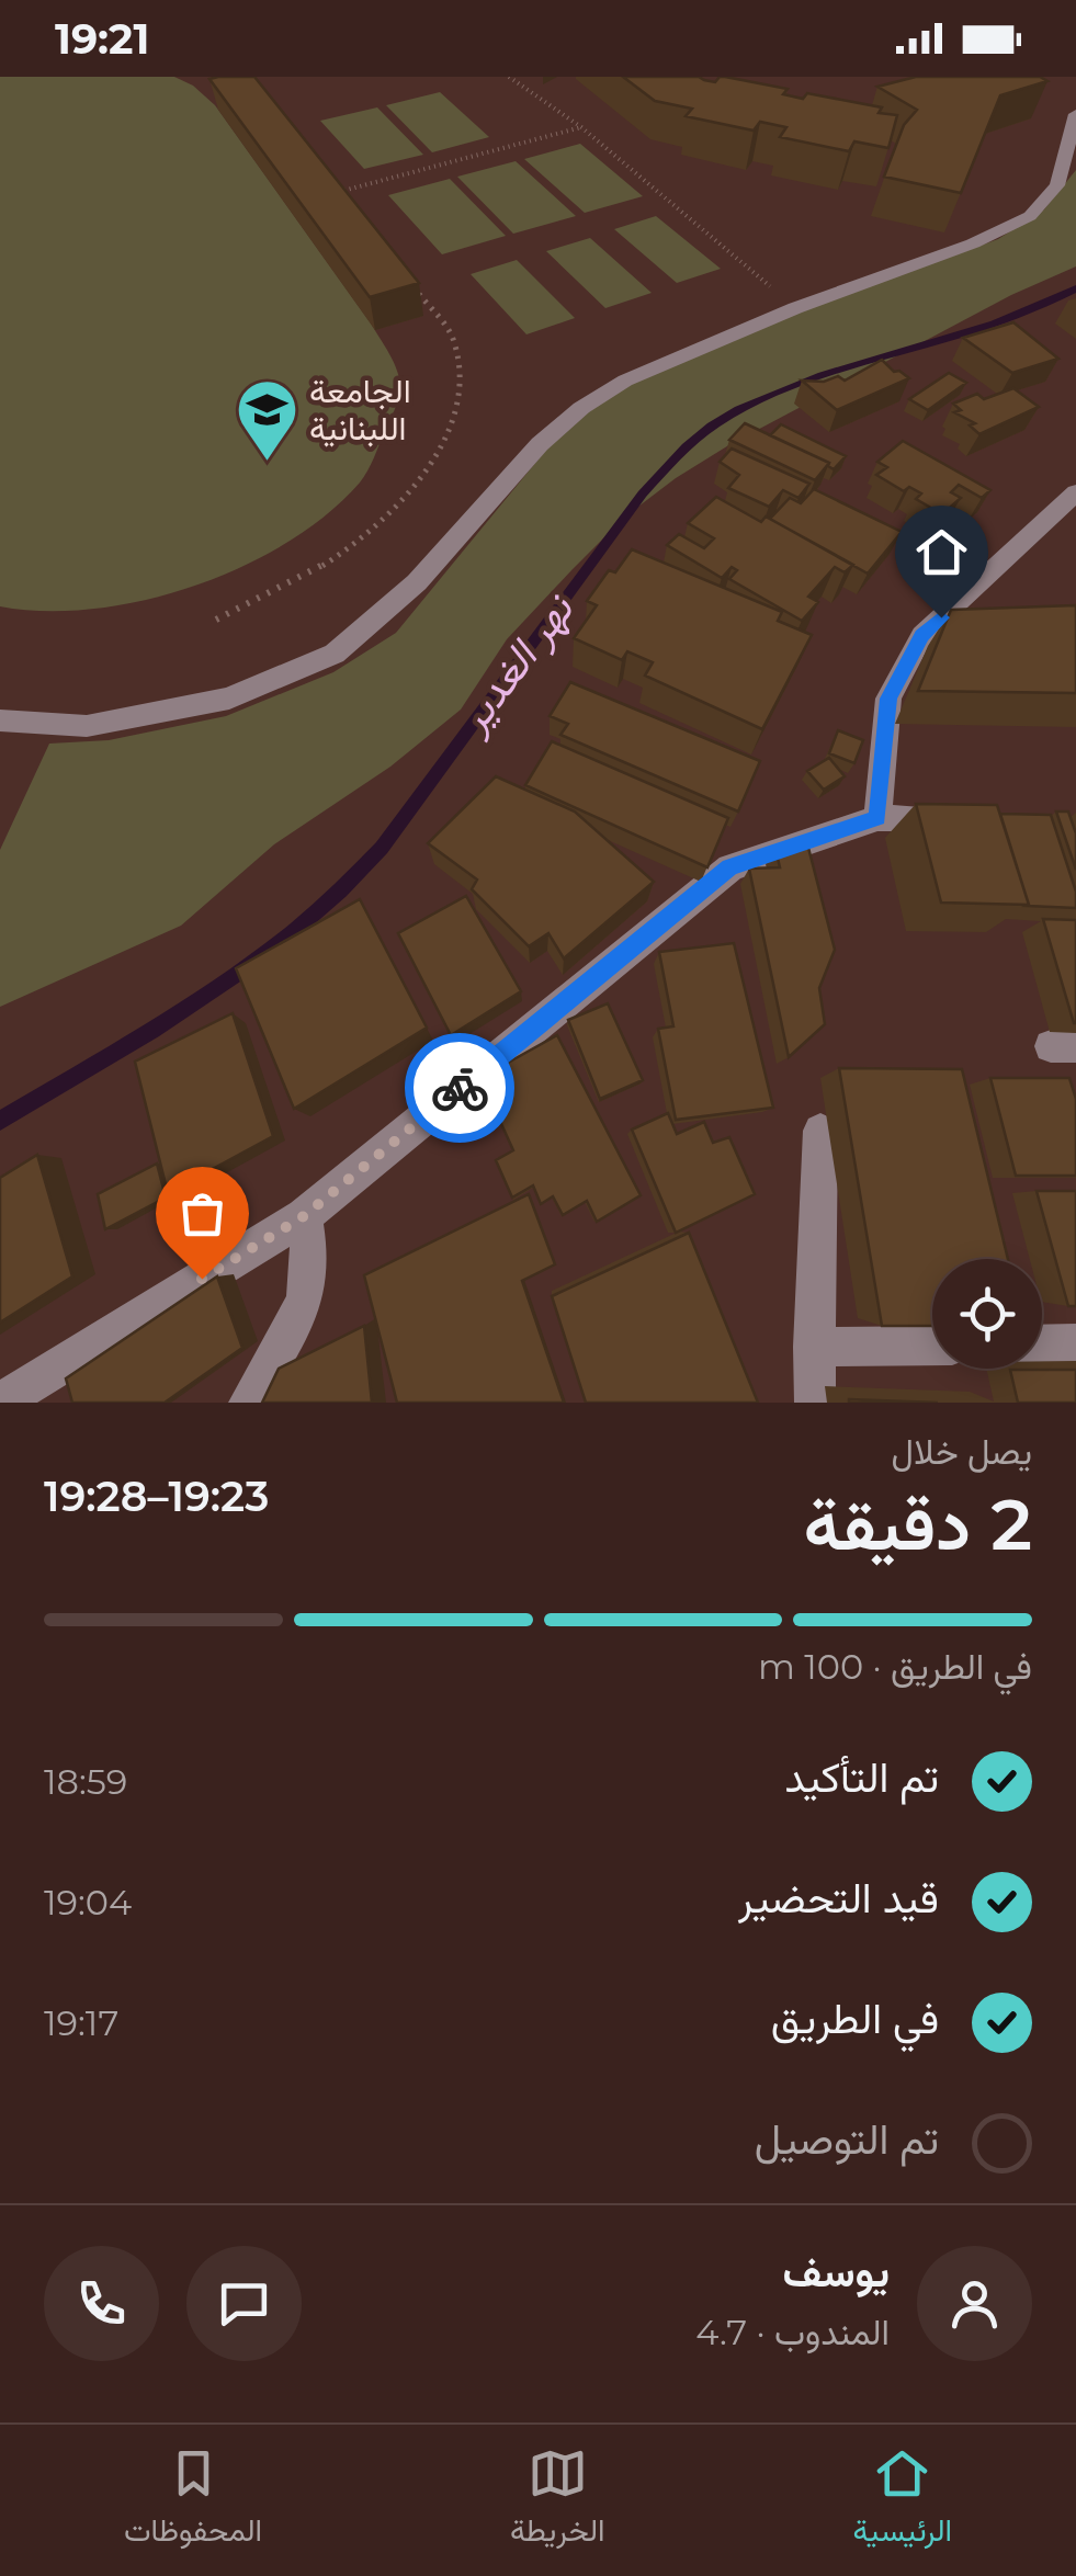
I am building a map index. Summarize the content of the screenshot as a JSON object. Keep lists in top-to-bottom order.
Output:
{
  "water": ["نهر الغدير"],
  "places": {
    "school or university": ["الجامعة اللبنانية"]
  },
  "page": {
    "status": "19:21",
    "heading": ["2 دقيقة", "يصل خلال", "19:23–19:28"],
    "panel": ["يوسف", "المندوب · 4.7"],
    "bar": "في الطريق · 100 m",
    "list": [
      ["تم التأكيد", "18:59"],
      ["قيد التحضير", "19:04"],
      ["في الطريق", "19:17"],
      "تم التوصيل"
    ],
    "tabs": ["الرئيسية", "الخريطة", "المحفوظات"]
  }
}
